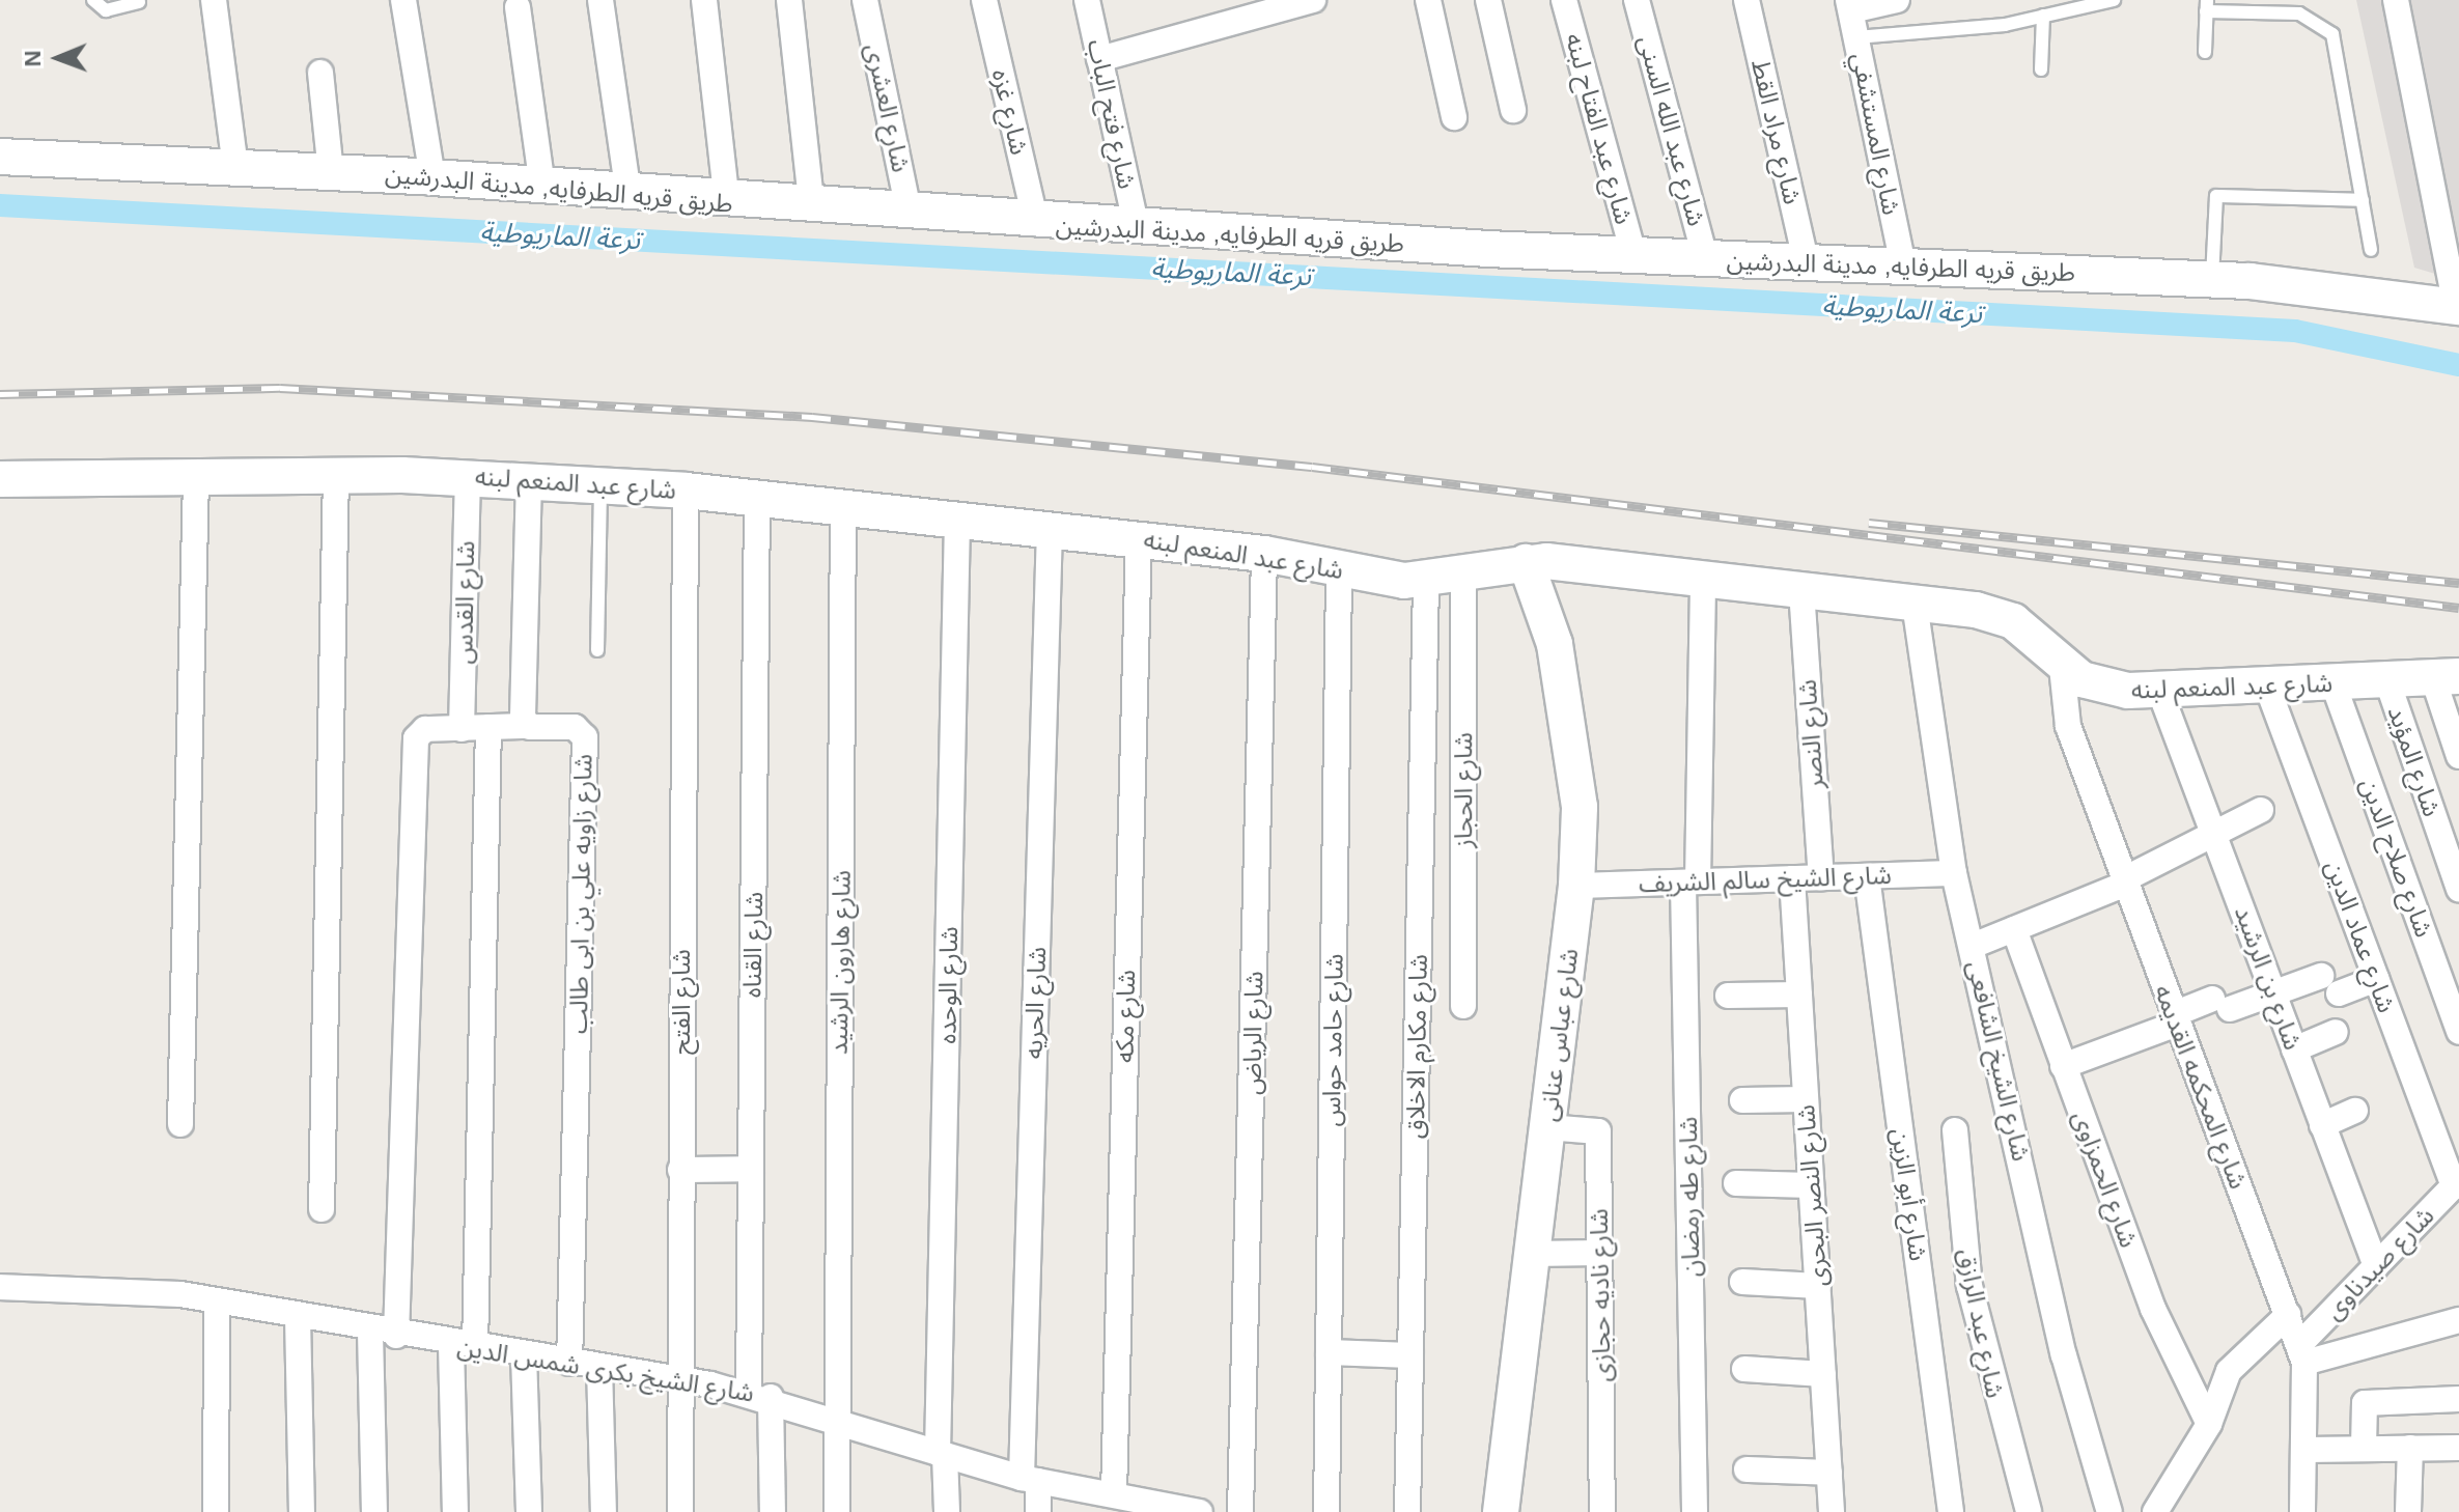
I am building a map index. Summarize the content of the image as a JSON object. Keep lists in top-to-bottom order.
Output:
{
  "streets": {
    "main road": ["طريق قريه الطرفايه, مدينة البدرشين", "شارع عبد المنعم لبنه", "شارع عباس عنانى"],
    "street": [
      "شارع العشرى",
      "شارع غزه",
      "شارع فتح الباب",
      "شارع عبد الفتاح لبنه",
      "شارع عبد الله السنى",
      "شارع مراد القط",
      "شارع المستشفي",
      "شارع القدس",
      "شارع النصر",
      "شارع المؤيد",
      "شارع الحجاز",
      "شارع صلاح الدين",
      "شارع الشيخ سالم الشريف",
      "شارع زاويه علي بن ابى طالب",
      "شارع عماد الدين",
      "شارع القناه",
      "شارع هارون الرشيد",
      "شارع بن الرشيد",
      "شارع الوحده",
      "شارع الفتح",
      "شارع الحريه",
      "شارع مكه",
      "شارع الرياض",
      "شارع حامد حواس",
      "شارع مكارم الاخلاق",
      "شارع الشيخ الشافعى",
      "شارع المحكمه القديمه",
      "شارع الحمزاوى",
      "شارع أبو الزين",
      "شارع النصر البحرى",
      "شارع طه رمضان",
      "شارع صيدناوى",
      "شارع ناديه حجازى",
      "شارع عبد الرازق",
      "شارع الشيخ بكرى شمس الدين"
    ]
  },
  "crossings": [
    ["شارع العشرى", "طريق قريه الطرفايه, مدينة البدرشين"],
    ["شارع غزه", "طريق قريه الطرفايه, مدينة البدرشين"],
    ["شارع فتح الباب", "طريق قريه الطرفايه, مدينة البدرشين"],
    ["شارع عبد الفتاح لبنه", "طريق قريه الطرفايه, مدينة البدرشين"],
    ["شارع عبد الله السنى", "طريق قريه الطرفايه, مدينة البدرشين"],
    ["شارع مراد القط", "طريق قريه الطرفايه, مدينة البدرشين"],
    ["شارع المستشفي", "طريق قريه الطرفايه, مدينة البدرشين"],
    ["شارع عبد المنعم لبنه", "شارع القدس"],
    ["شارع عبد المنعم لبنه", "شارع النصر"],
    ["شارع عبد المنعم لبنه", "شارع المؤيد"],
    ["شارع عبد المنعم لبنه", "شارع الحجاز"],
    ["شارع عبد المنعم لبنه", "شارع صلاح الدين"],
    ["شارع عبد المنعم لبنه", "شارع عماد الدين"],
    ["شارع عبد المنعم لبنه", "شارع القناه"],
    ["شارع عبد المنعم لبنه", "شارع هارون الرشيد"],
    ["شارع عبد المنعم لبنه", "شارع بن الرشيد"],
    ["شارع عبد المنعم لبنه", "شارع الوحده"],
    ["شارع عبد المنعم لبنه", "شارع الفتح"],
    ["شارع عبد المنعم لبنه", "شارع الحريه"],
    ["شارع عبد المنعم لبنه", "شارع مكه"],
    ["شارع عبد المنعم لبنه", "شارع الرياض"],
    ["شارع عبد المنعم لبنه", "شارع عباس عنانى"],
    ["شارع عبد المنعم لبنه", "شارع حامد حواس"],
    ["شارع عبد المنعم لبنه", "شارع مكارم الاخلاق"],
    ["شارع عبد المنعم لبنه", "شارع الشيخ الشافعى"],
    ["شارع عبد المنعم لبنه", "شارع المحكمه القديمه"],
    ["شارع عبد المنعم لبنه", "شارع طه رمضان"],
    ["شارع القدس", "شارع زاويه علي بن ابى طالب"],
    ["شارع النصر", "شارع الشيخ سالم الشريف"],
    ["شارع الشيخ سالم الشريف", "شارع عباس عنانى"],
    ["شارع الشيخ سالم الشريف", "شارع الشيخ الشافعى"],
    ["شارع الشيخ سالم الشريف", "شارع أبو الزين"],
    ["شارع الشيخ سالم الشريف", "شارع النصر البحرى"],
    ["شارع الشيخ سالم الشريف", "شارع طه رمضان"],
    ["شارع زاويه علي بن ابى طالب", "شارع الشيخ بكرى شمس الدين"],
    ["شارع عماد الدين", "شارع صيدناوى"],
    ["شارع القناه", "شارع الشيخ بكرى شمس الدين"],
    ["شارع هارون الرشيد", "شارع الشيخ بكرى شمس الدين"],
    ["شارع بن الرشيد", "شارع صيدناوى"],
    ["شارع الوحده", "شارع الشيخ بكرى شمس الدين"],
    ["شارع الفتح", "شارع الشيخ بكرى شمس الدين"],
    ["شارع الحريه", "شارع الشيخ بكرى شمس الدين"],
    ["شارع مكه", "شارع الشيخ بكرى شمس الدين"],
    ["شارع عباس عنانى", "شارع ناديه حجازى"],
    ["شارع المحكمه القديمه", "شارع صيدناوى"]
  ],
  "water": ["ترعة الماريوطية"],
  "north": "left"
}
